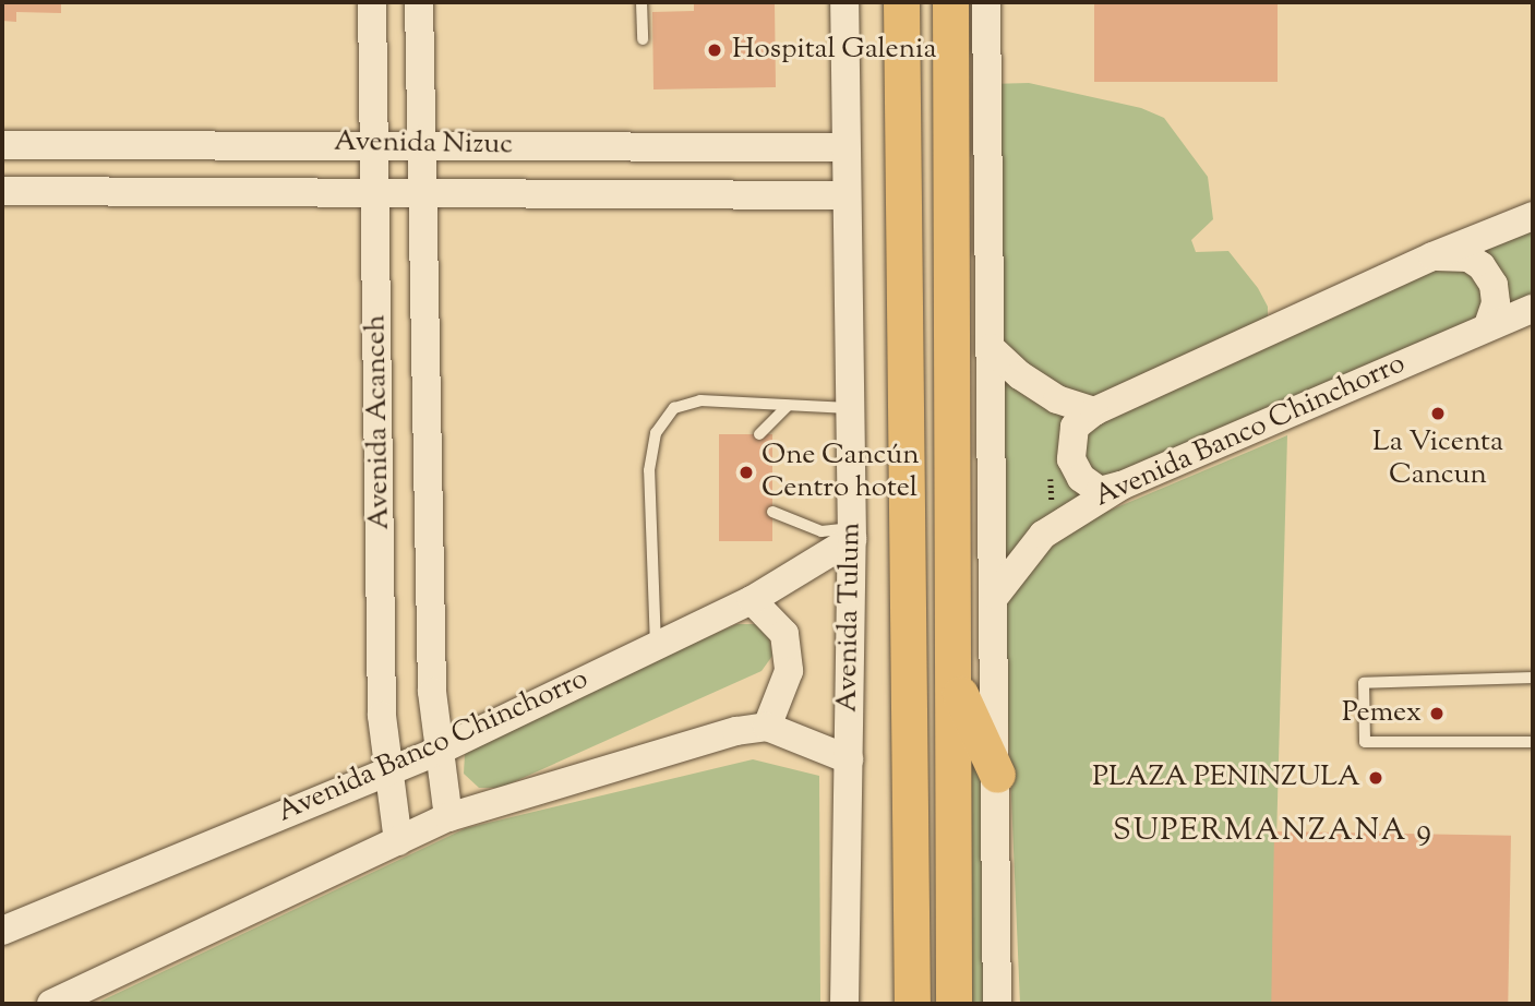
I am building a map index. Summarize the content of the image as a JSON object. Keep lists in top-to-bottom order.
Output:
{
  "streets": {
    "main road": ["Avenida Tulum"],
    "street": ["Avenida Nizuc", "Avenida Acanceh", "Avenida Banco Chinchorro"]
  },
  "crossings": [
    ["Avenida Nizuc", "Avenida Acanceh"],
    ["Avenida Nizuc", "Avenida Tulum"],
    ["Avenida Acanceh", "Avenida Banco Chinchorro"],
    ["Avenida Banco Chinchorro", "Avenida Tulum"]
  ],
  "districts": ["SUPERMANZANA 9"],
  "places": [
    "Hospital Galenia",
    "La Vicenta Cancun",
    "One Cancún Centro hotel",
    "Pemex",
    "PLAZA PENINZULA"
  ]
}
